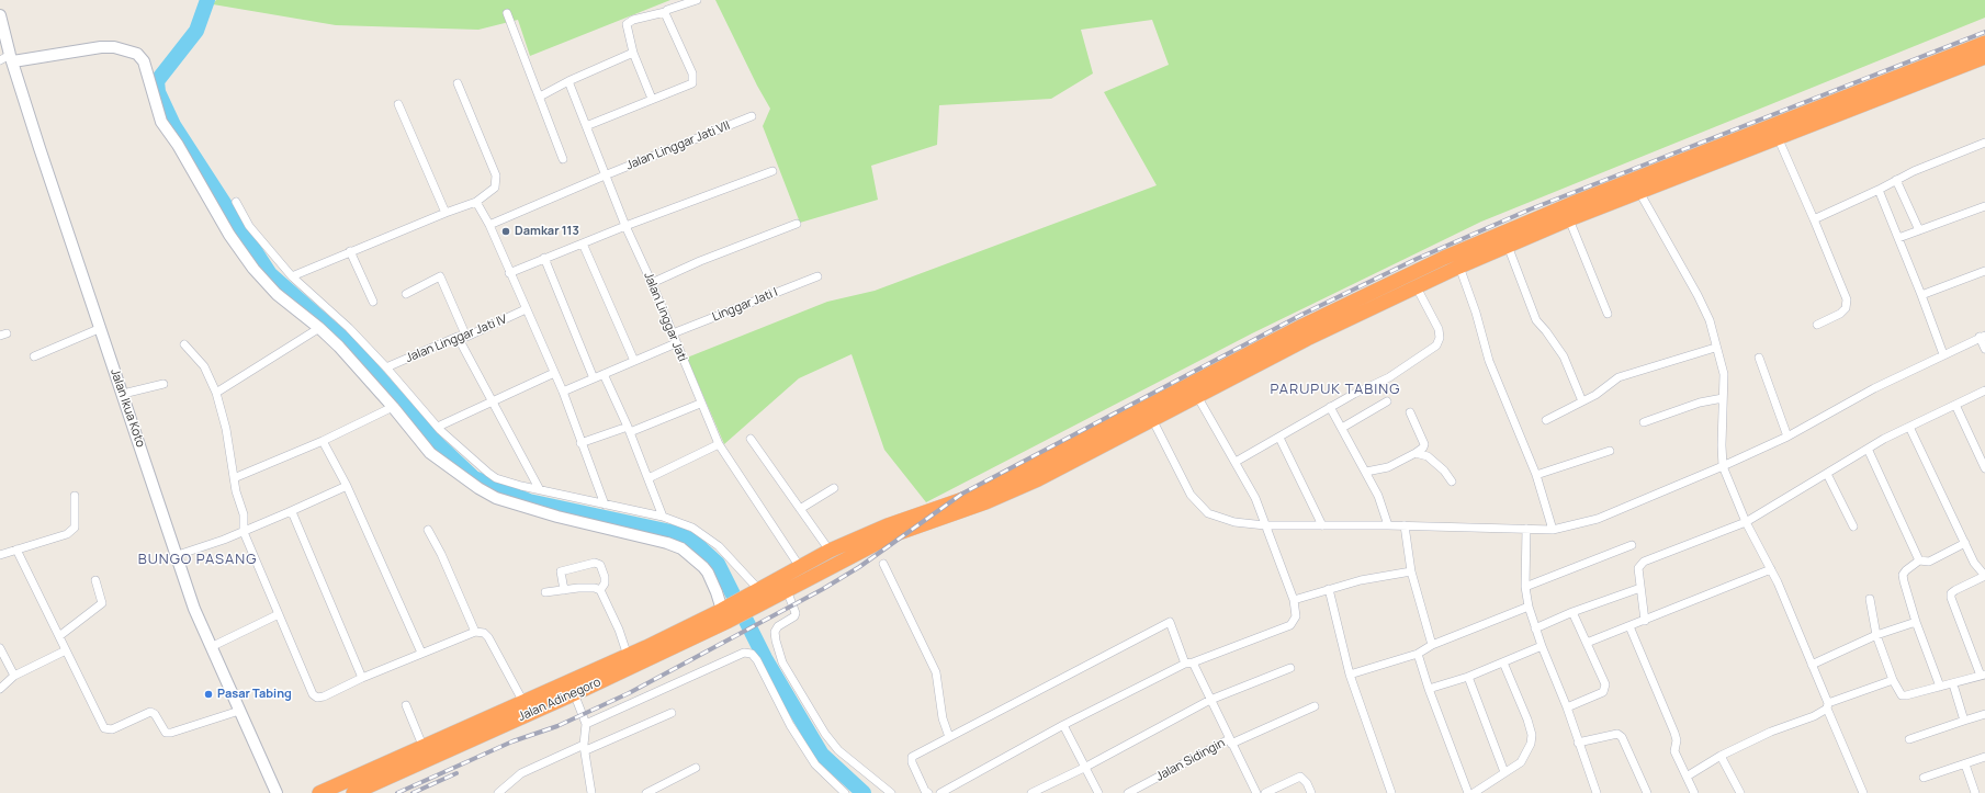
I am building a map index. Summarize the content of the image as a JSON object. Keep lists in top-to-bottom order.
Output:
{
  "streets": {
    "highway": ["Jalan Adinegoro"],
    "street": [
      "Jalan Linggar Jati VII",
      "Linggar Jati I",
      "Jalan Linggar Jati",
      "Jalan Linggar Jati IV",
      "Jalan Ikua Koto",
      "Jalan Sidingin"
    ]
  },
  "crossings": [
    ["Jalan Linggar Jati VII", "Jalan Linggar Jati"],
    ["Linggar Jati I", "Jalan Linggar Jati"]
  ],
  "districts": ["PARUPUK TABING", "BUNGO PASANG"],
  "places": ["Damkar 113", "Pasar Tabing"]
}
